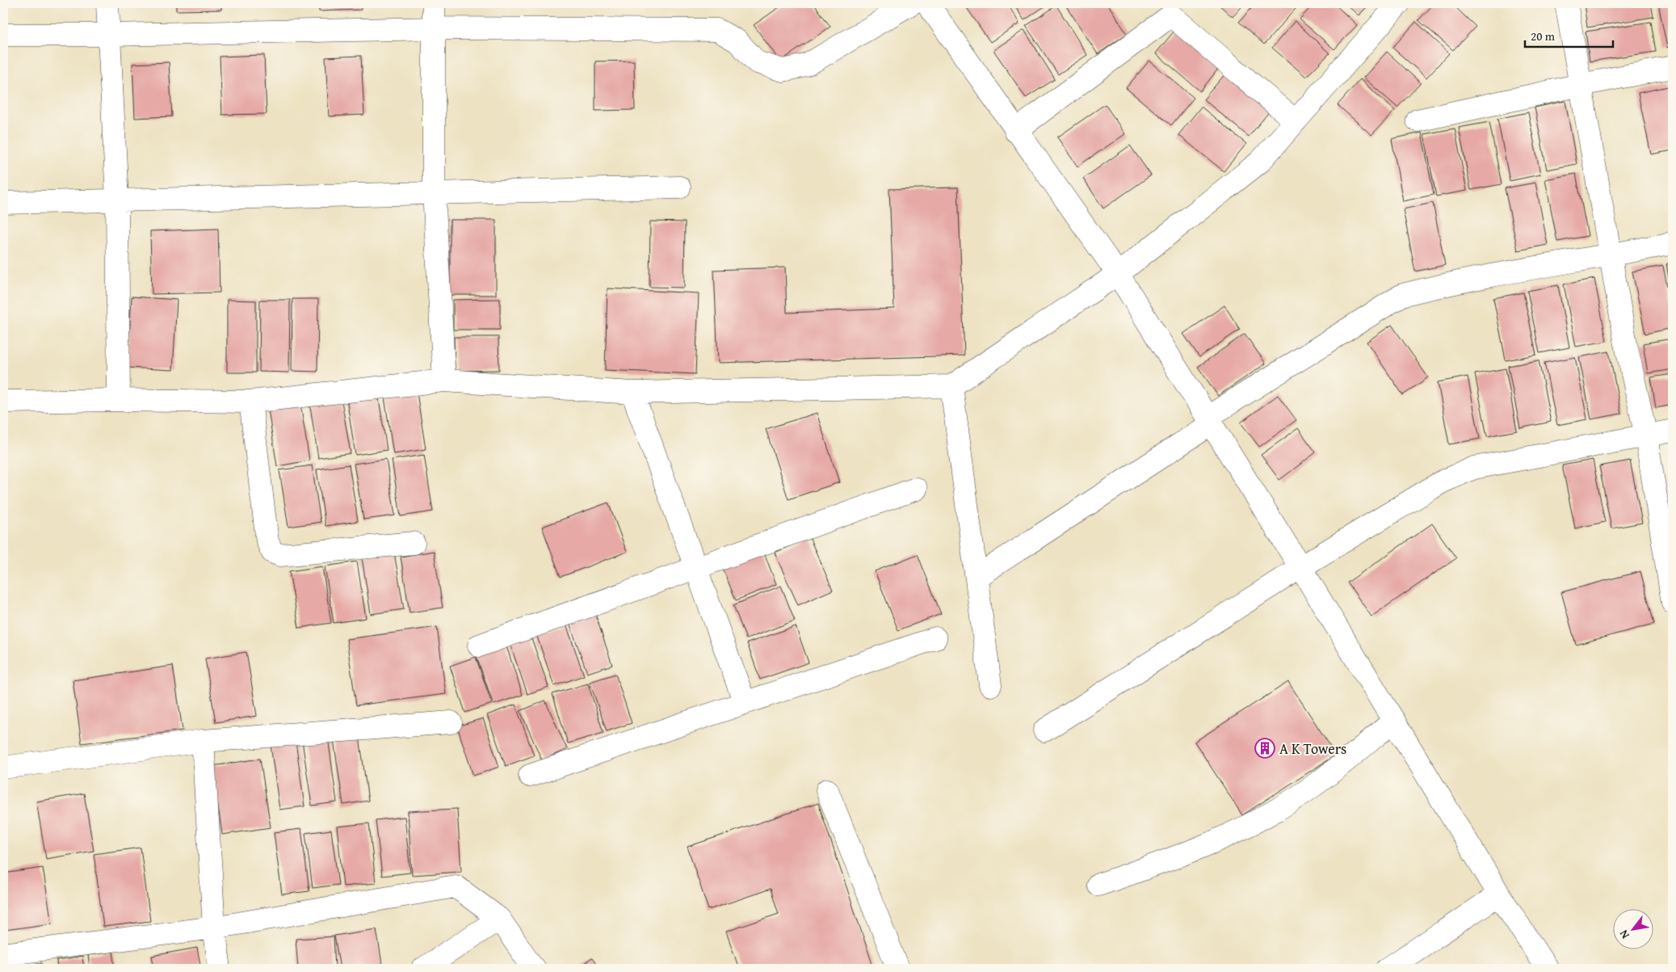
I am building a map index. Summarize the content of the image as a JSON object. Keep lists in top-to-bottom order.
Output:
{
  "places": {
    "building": ["A K Towers"]
  },
  "scale_bar": "20 m",
  "north": "bottom left"
}
